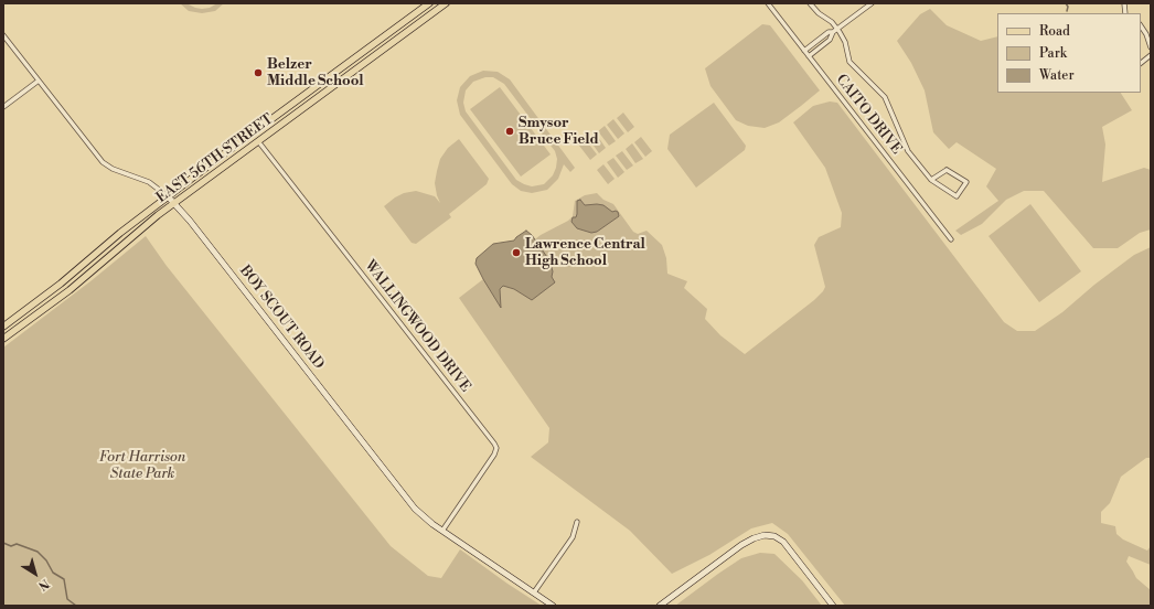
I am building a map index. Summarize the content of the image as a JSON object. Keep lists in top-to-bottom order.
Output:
{
  "streets": {
    "main road": ["EAST 56TH STREET"],
    "street": ["CAITO DRIVE", "BOY SCOUT ROAD", "WALLINGWOOD DRIVE"]
  },
  "crossings": [
    ["EAST 56TH STREET", "BOY SCOUT ROAD"],
    ["EAST 56TH STREET", "WALLINGWOOD DRIVE"],
    ["BOY SCOUT ROAD", "WALLINGWOOD DRIVE"]
  ],
  "parks": ["Fort Harrison State Park"],
  "places": ["Belzer Middle School", "Smysor Bruce Field", "Lawrence Central High School"],
  "legend": ["Road", "Park", "Water"],
  "north": "bottom right"
}
